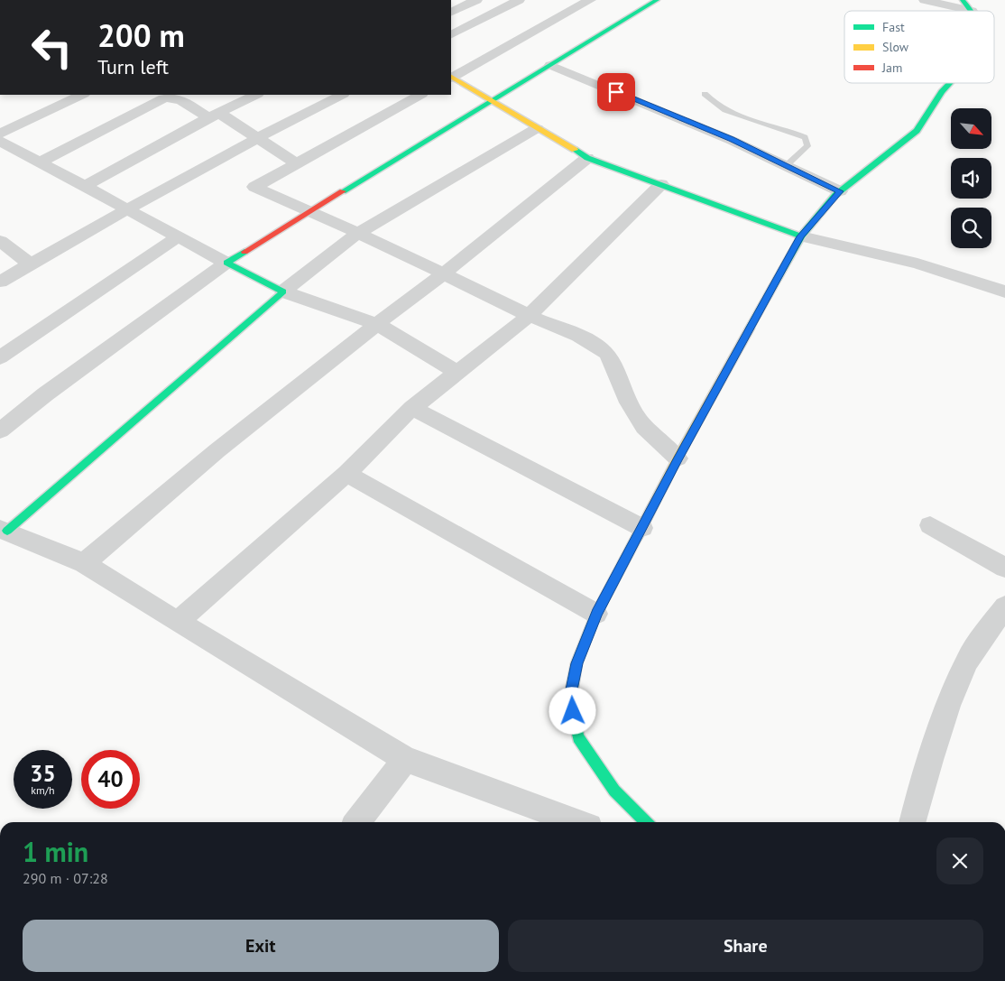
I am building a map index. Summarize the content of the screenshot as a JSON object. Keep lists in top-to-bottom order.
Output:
{
  "legend": ["Fast", "Slow", "Jam"],
  "north": "bottom right",
  "page": {
    "turn": ["200 m", "Turn left"],
    "speed": "35 km/h",
    "limit": "40",
    "heading": ["1 min", "290 m · 07:28"],
    "buttons": ["Exit", "Share"]
  }
}
